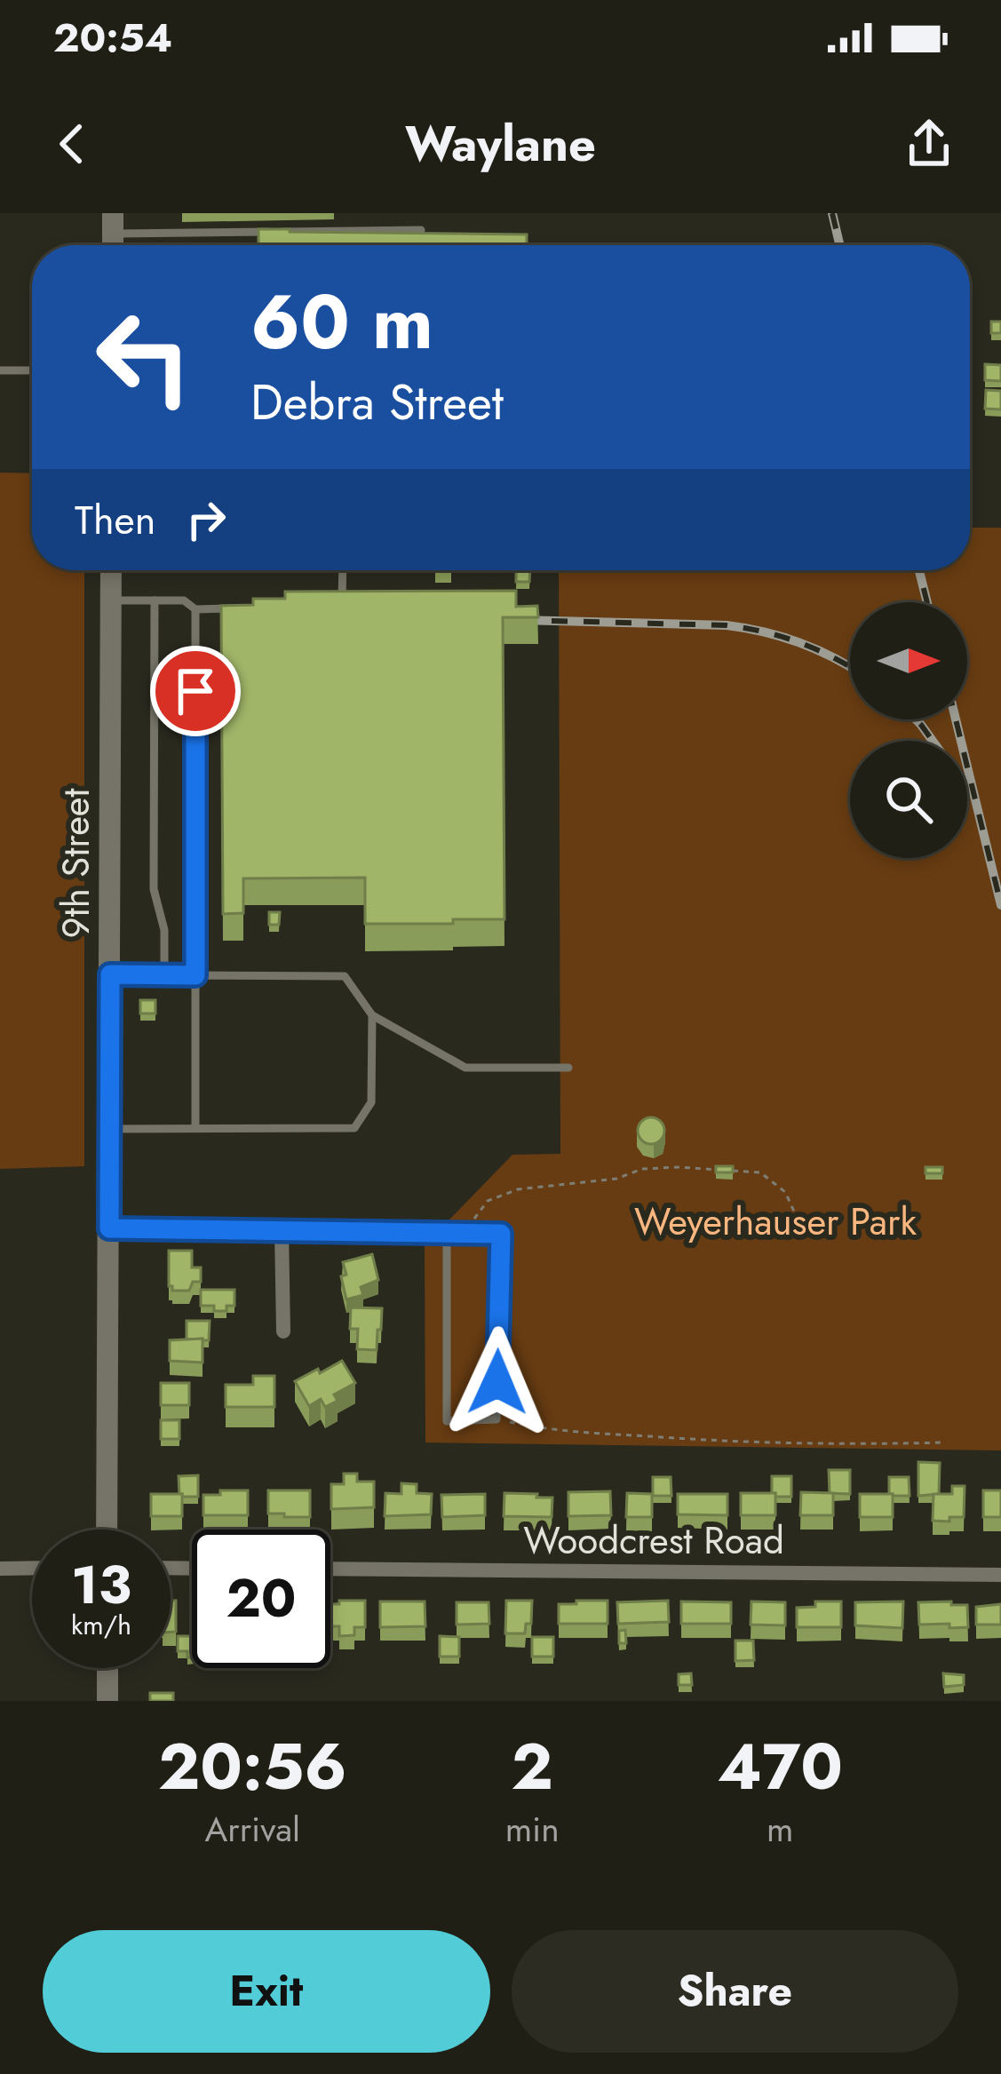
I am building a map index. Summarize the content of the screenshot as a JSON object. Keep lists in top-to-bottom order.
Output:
{
  "streets": {
    "street": ["9th Street", "Woodcrest Road"]
  },
  "parks": ["Weyerhauser Park"],
  "north": "right",
  "page": {
    "status": "20:54",
    "header": "Waylane",
    "turn": ["60 m", "Debra Street"],
    "then": "Then",
    "speed": "13 km/h",
    "limit": "20",
    "eta": [
      "20:56",
      "Arrival",
      "2",
      "min",
      "470",
      "m"
    ],
    "buttons": ["Exit", "Share"]
  }
}
